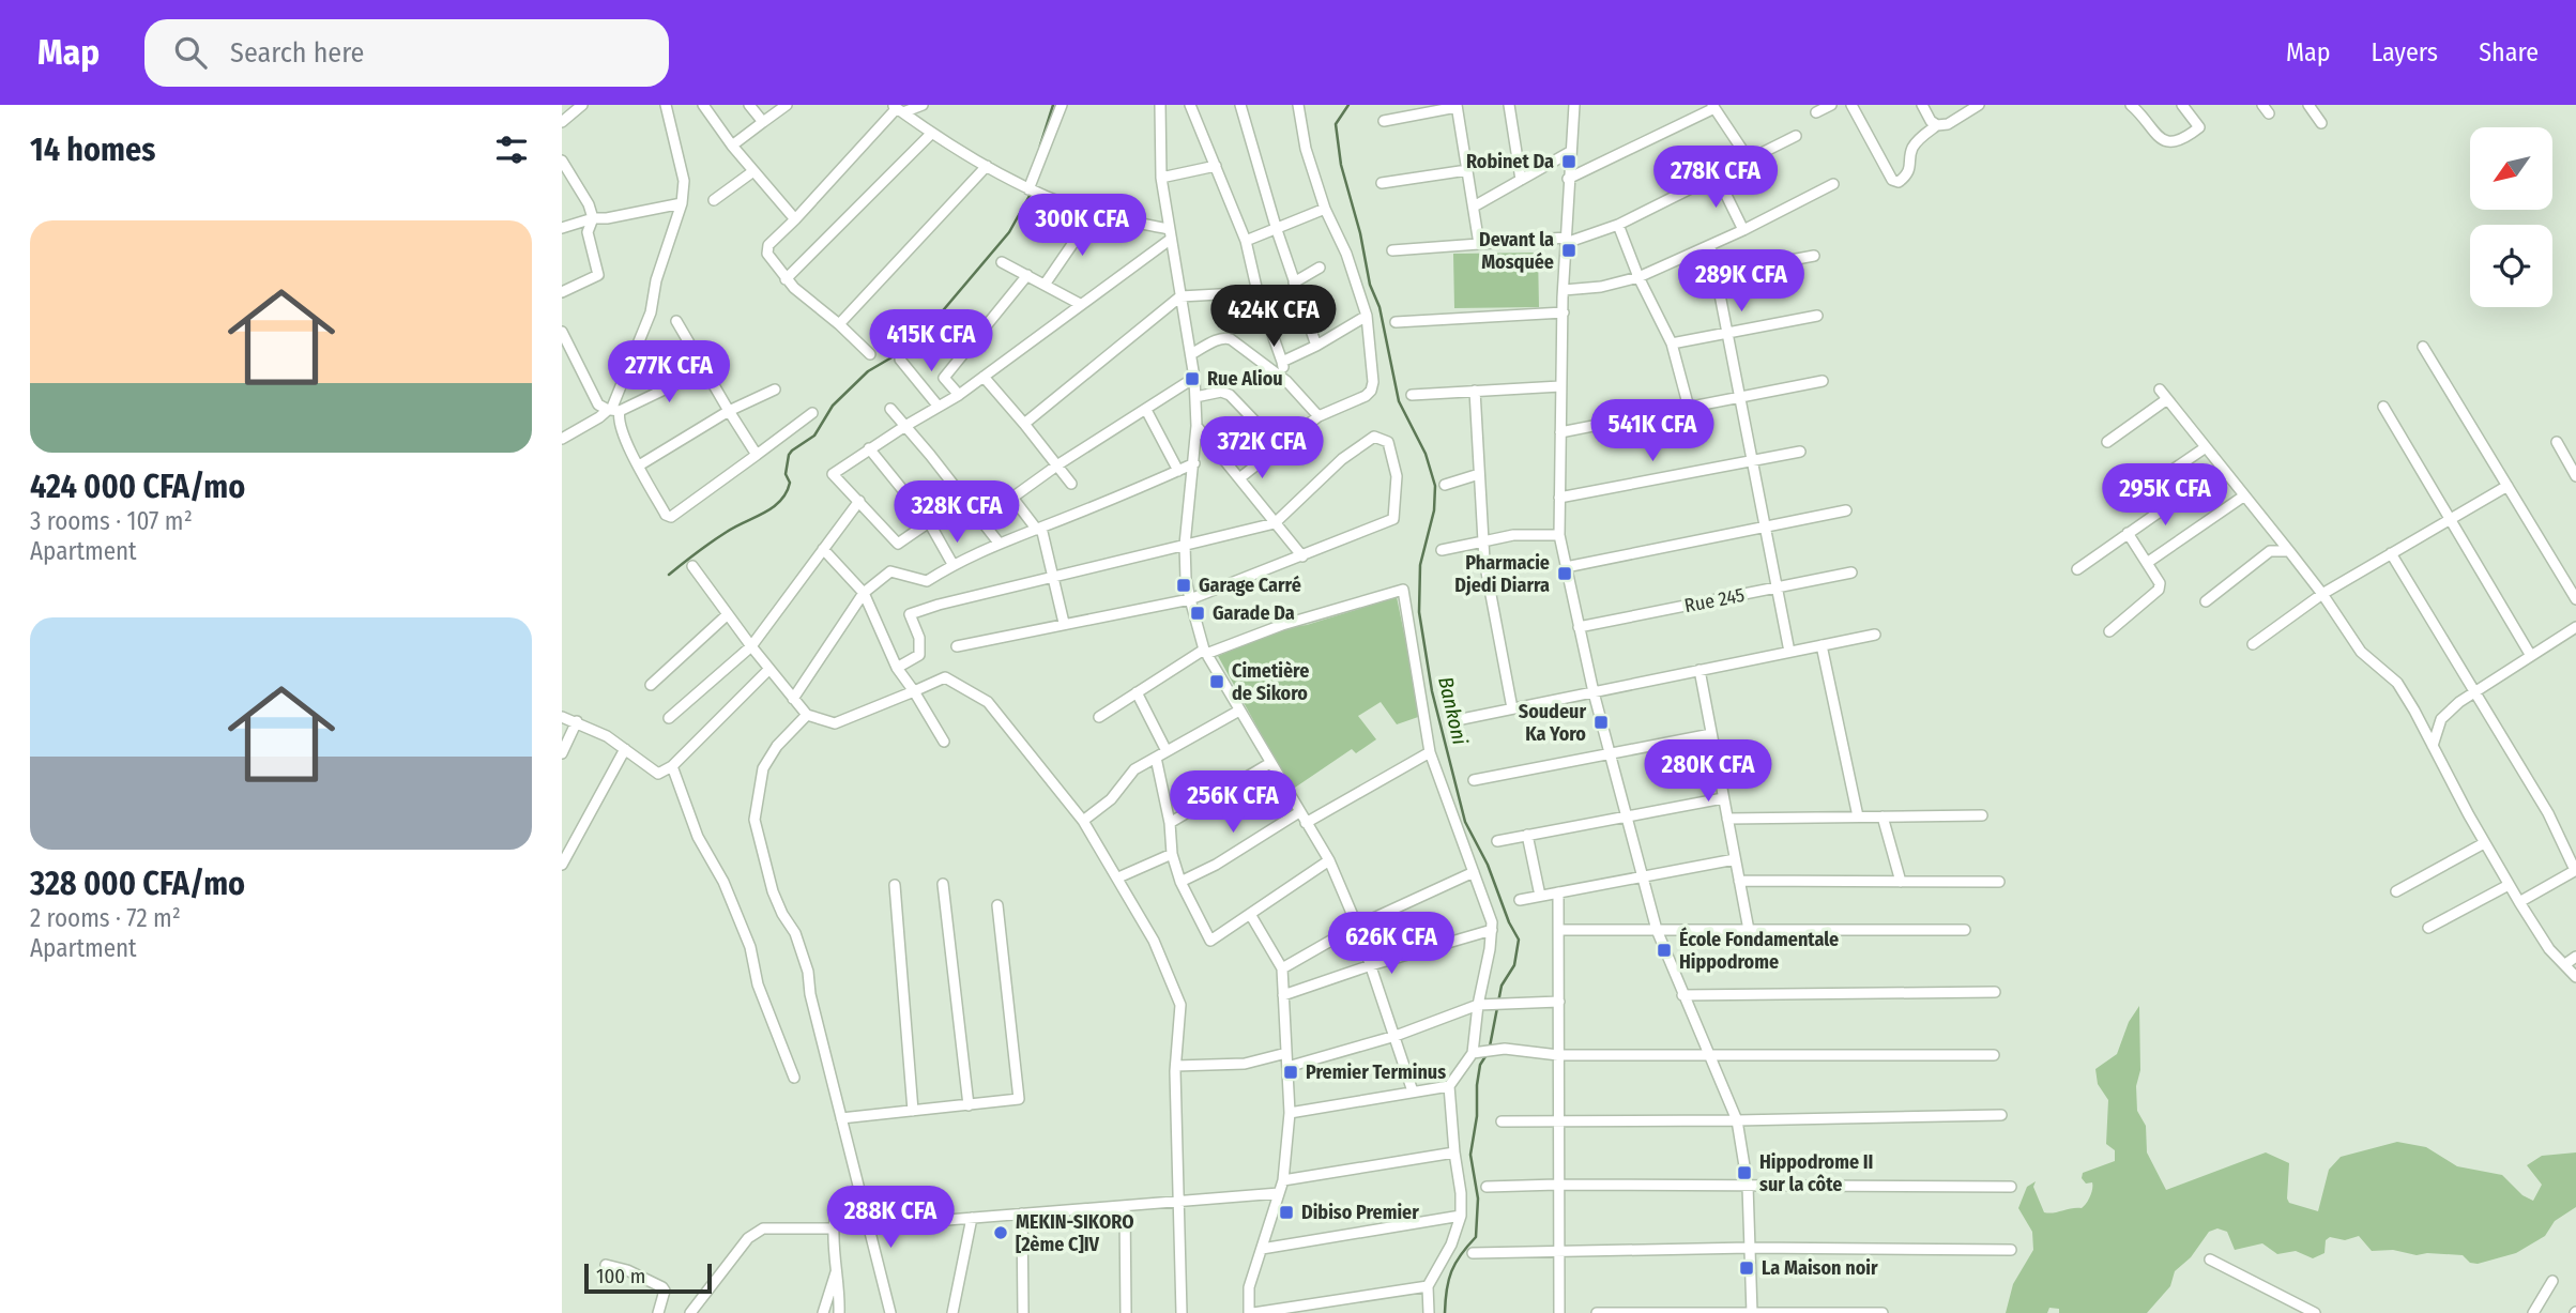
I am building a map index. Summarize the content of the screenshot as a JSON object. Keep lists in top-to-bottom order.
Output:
{
  "streets": {
    "street": ["Rue 245"]
  },
  "water": ["Bankoni"],
  "places": {
    "transit": [
      "Robinet Da",
      "Devant la Mosquée",
      "Rue Aliou",
      "Pharmacie Djedi Diarra",
      "Garage Carré",
      "Garade Da",
      "Cimetière de Sikoro",
      "Soudeur Ka Yoro",
      "École Fondamentale Hippodrome",
      "Premier Terminus",
      "Hippodrome II sur la côte",
      "Dibiso Premier",
      "La Maison noir"
    ],
    "other": ["MEKIN-SIKORO [2ème C]IV"]
  },
  "scale_bar": "100 m",
  "north": "bottom left",
  "page": {
    "header": "Map",
    "search": "Search here",
    "nav": ["Map", "Layers", "Share"],
    "heading": "14 homes",
    "price": [
      "278K CFA",
      "300K CFA",
      "289K CFA",
      "424K CFA",
      "415K CFA",
      "277K CFA",
      "541K CFA",
      "372K CFA",
      "295K CFA",
      "328K CFA",
      "280K CFA",
      "256K CFA",
      "626K CFA",
      "288K CFA"
    ],
    "list": [
      {
        "name": "424 000 CFA/mo",
        "note": "3 rooms · 107 m² · Apartment"
      },
      {
        "name": "328 000 CFA/mo",
        "note": "2 rooms · 72 m² · Apartment"
      }
    ],
    "scale": "100 m"
  }
}
